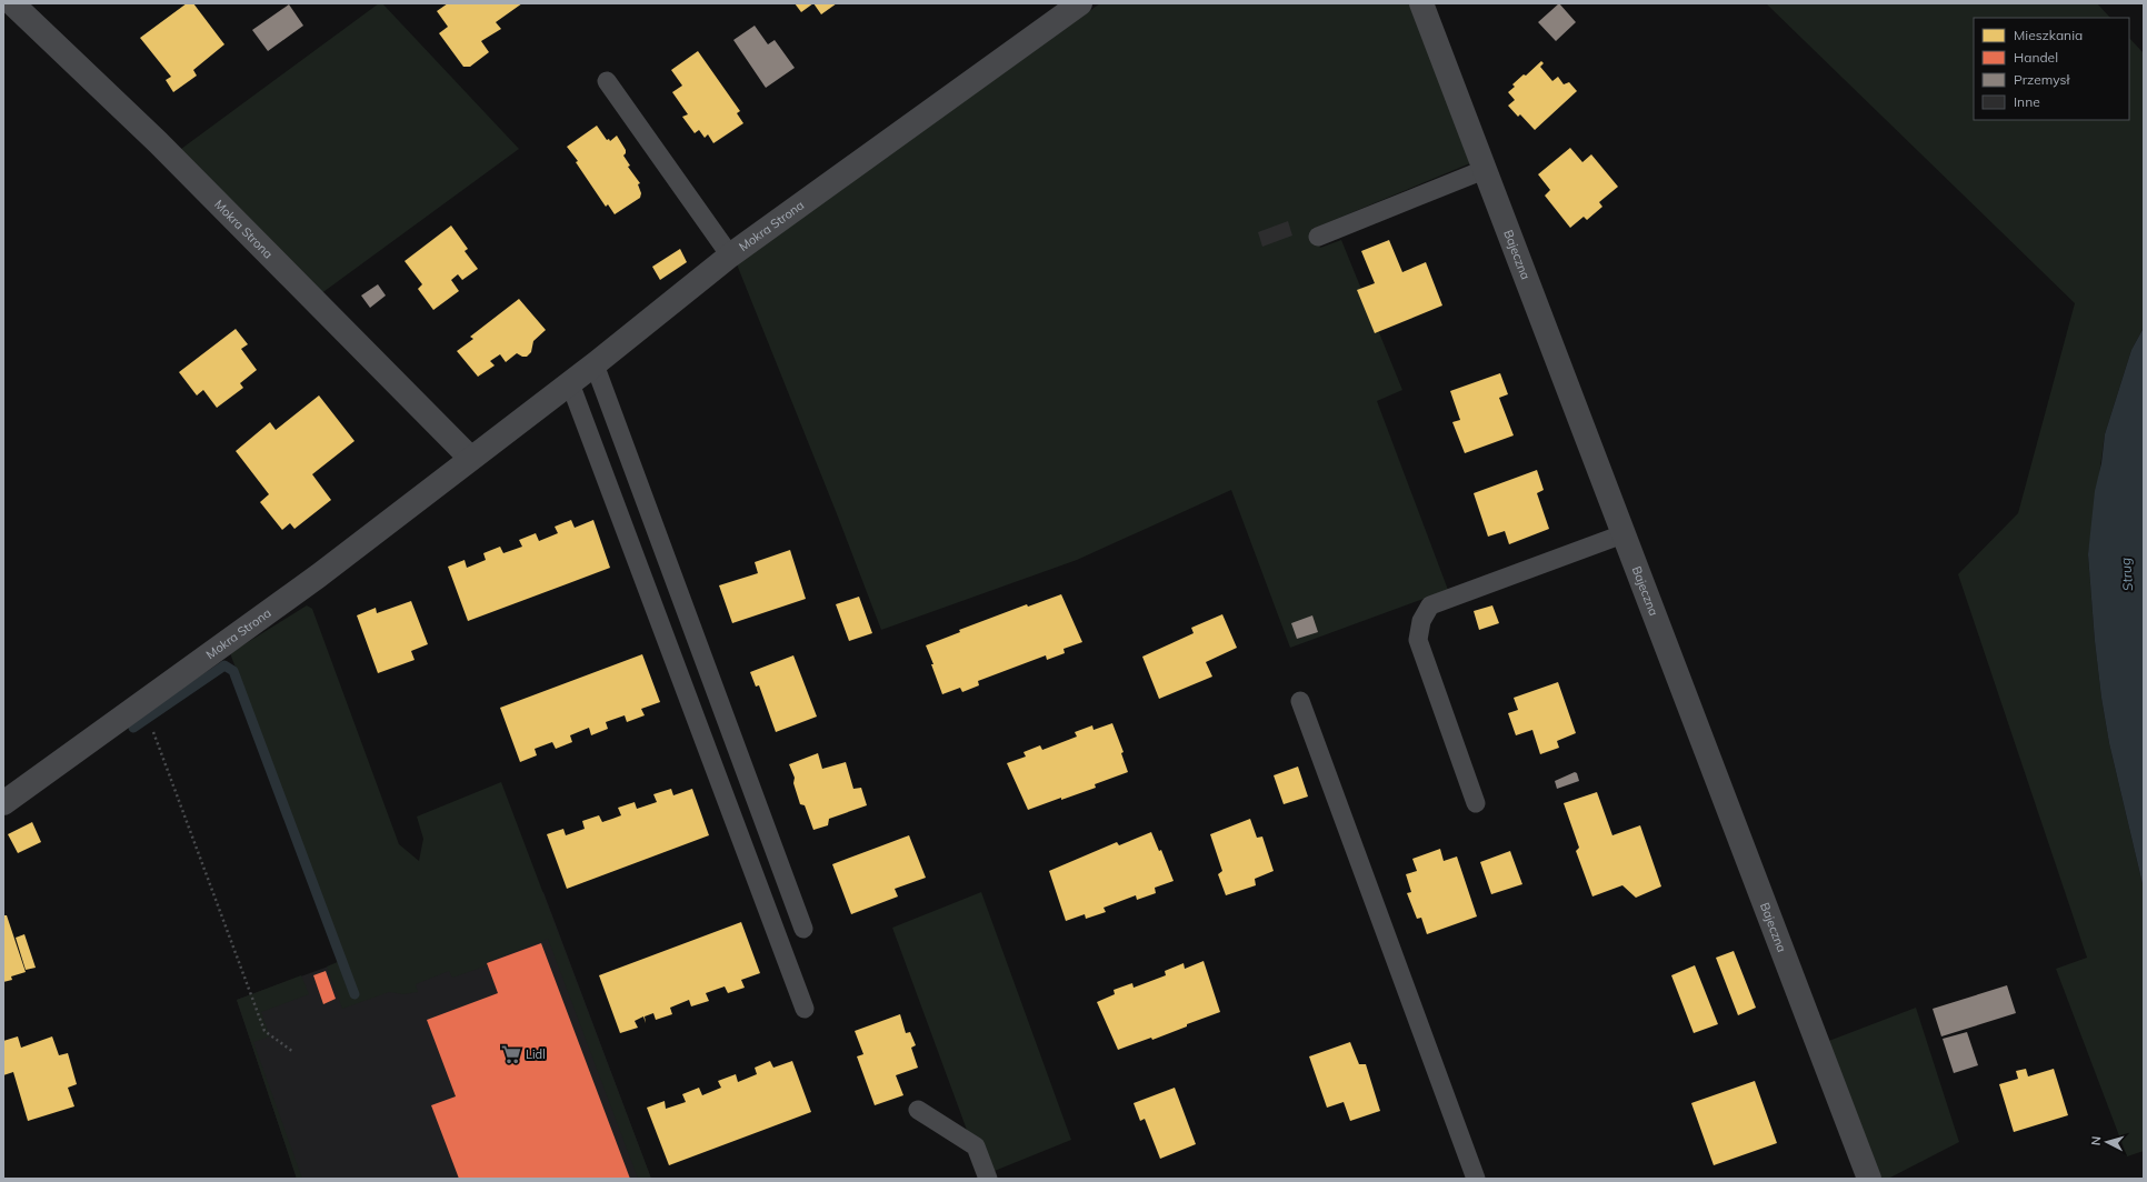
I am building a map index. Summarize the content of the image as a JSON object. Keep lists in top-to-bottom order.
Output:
{
  "streets": {
    "street": ["Mokra Strona", "Bajeczna"]
  },
  "water": ["Strug"],
  "places": {
    "supermarket": ["Lidl"]
  },
  "legend": [
    "Mieszkania",
    "Handel",
    "Przemysł",
    "Inne"
  ],
  "north": "left"
}
